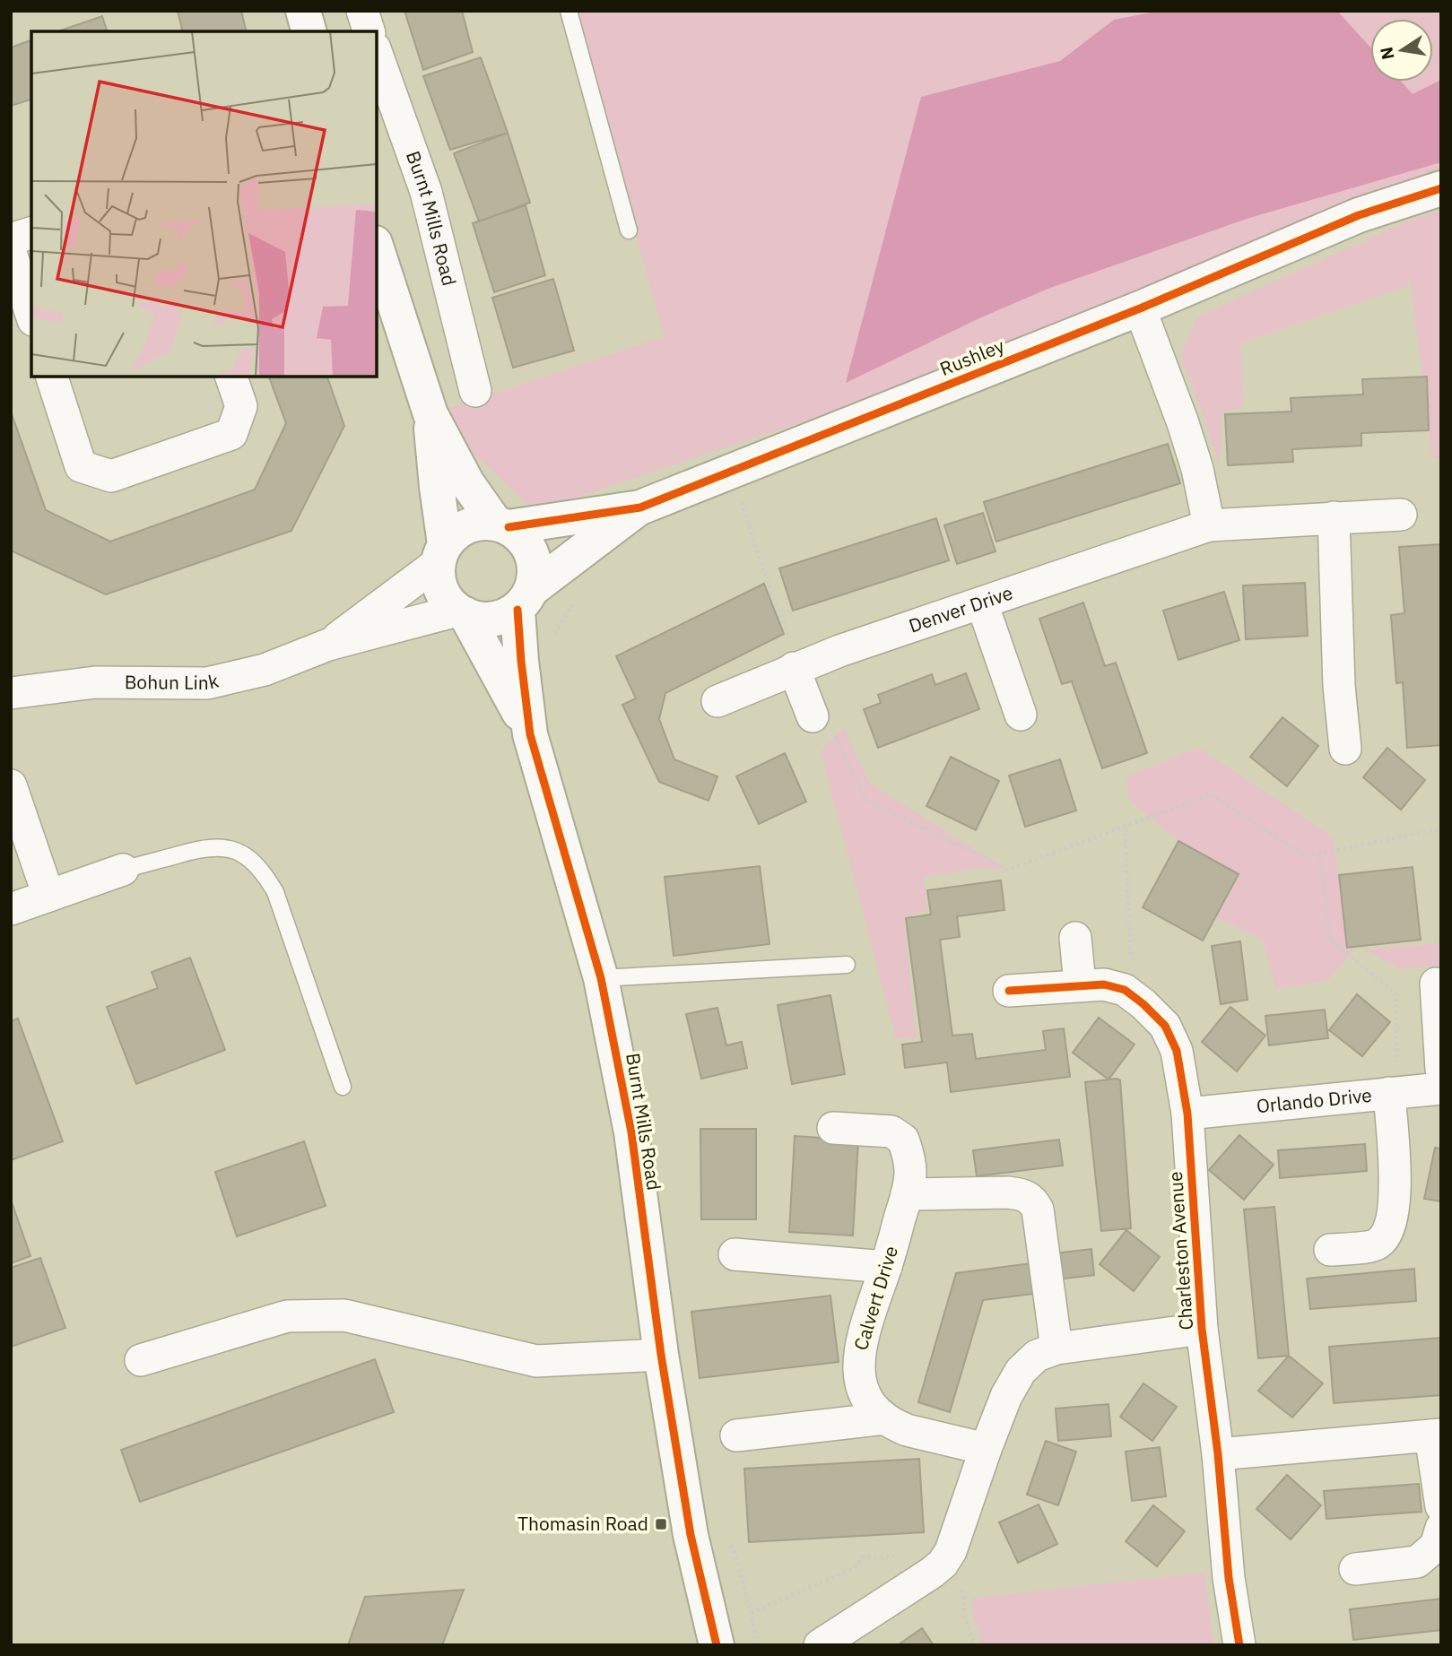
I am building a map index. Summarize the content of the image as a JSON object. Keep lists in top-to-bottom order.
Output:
{
  "streets": {
    "street": [
      "Burnt Mills Road",
      "Rushley",
      "Denver Drive",
      "Bohun Link",
      "Orlando Drive",
      "Charleston Avenue",
      "Calvert Drive"
    ]
  },
  "crossings": [
    ["Burnt Mills Road", "Rushley"],
    ["Orlando Drive", "Charleston Avenue"]
  ],
  "places": {
    "transit": ["Thomasin Road"]
  },
  "north": "left"
}
